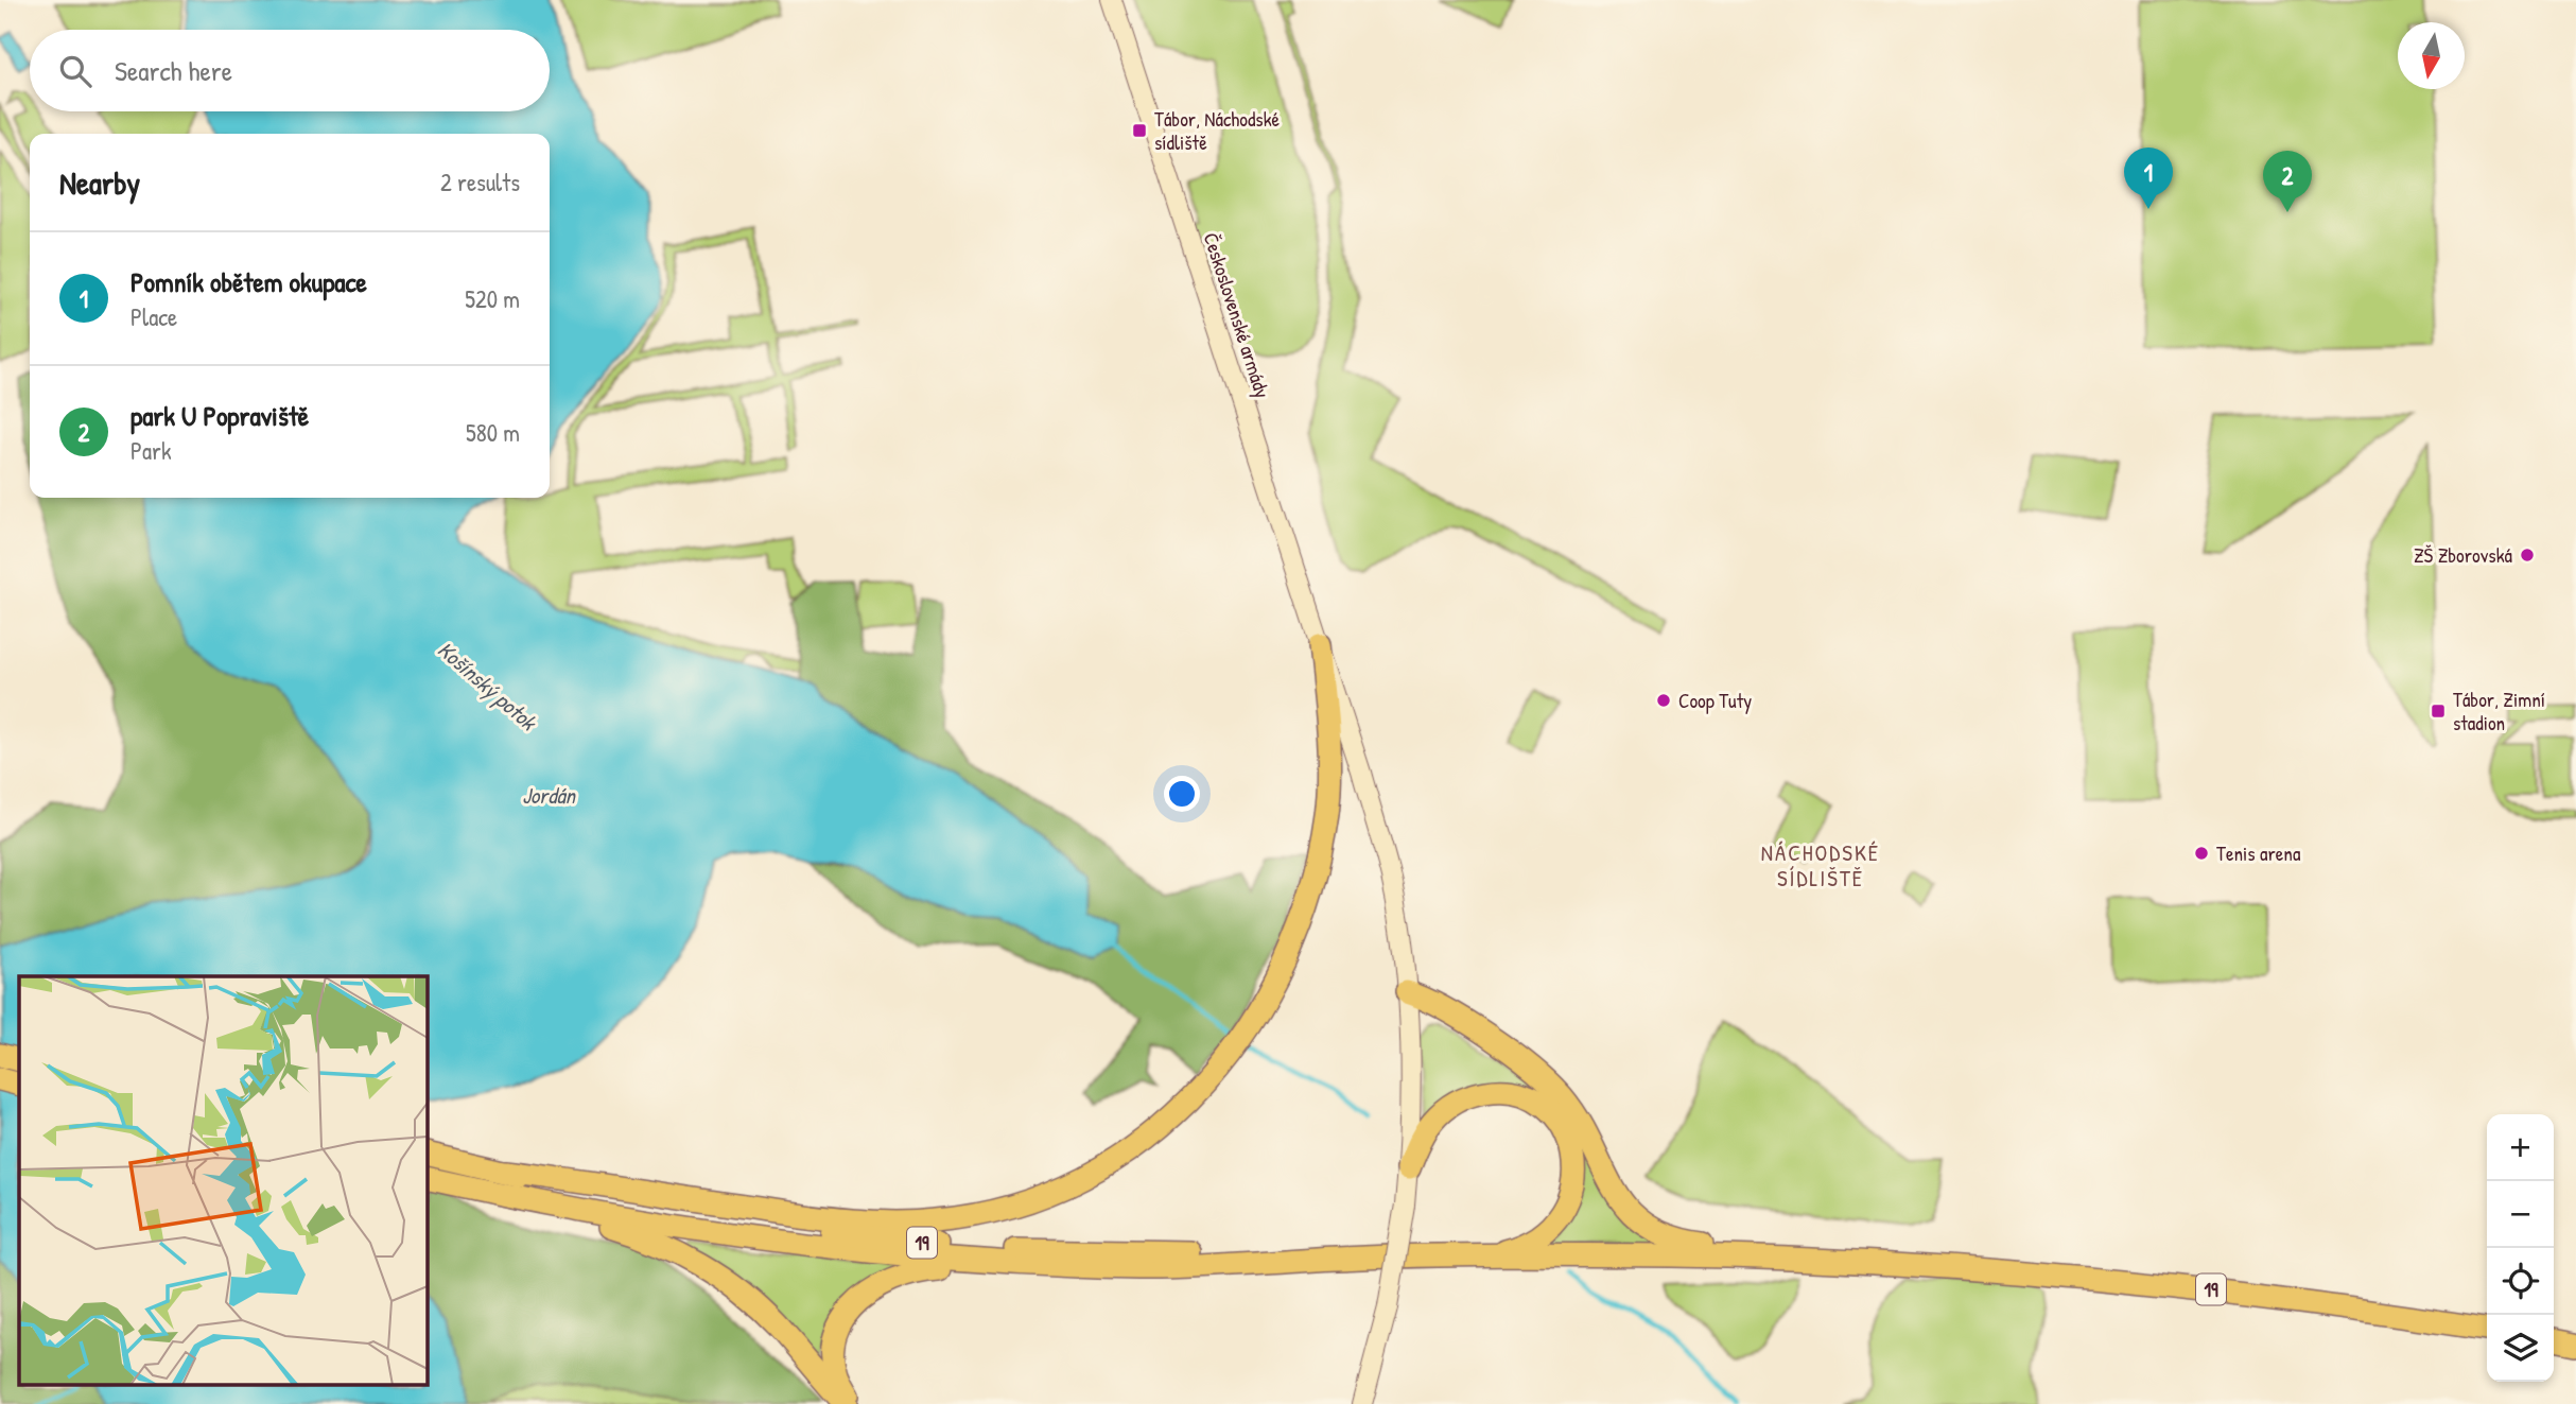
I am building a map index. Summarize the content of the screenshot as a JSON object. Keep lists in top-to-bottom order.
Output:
{
  "streets": {
    "main road": ["Československé armády", "19"]
  },
  "districts": ["NÁCHODSKÉ SÍDLIŠTĚ"],
  "water": ["Košínský potok", "Jordán"],
  "places": {
    "transit": ["Tábor, Náchodské sídliště", "Tábor, Zimní stadion"],
    "other": ["ZŠ Zborovská", "Coop Tuty", "Tenis arena"]
  },
  "north": "bottom",
  "page": {
    "search": "Search here",
    "heading": ["Nearby", "2 results"],
    "pins": ["1", "2"],
    "list": [
      {
        "mark": "1",
        "name": "Pomník obětem okupace",
        "note": "Place",
        "value": "520 m"
      },
      {
        "mark": "2",
        "name": "park U Popraviště",
        "note": "Park",
        "value": "580 m"
      }
    ],
    "map_buttons": ["+", "−"]
  }
}
